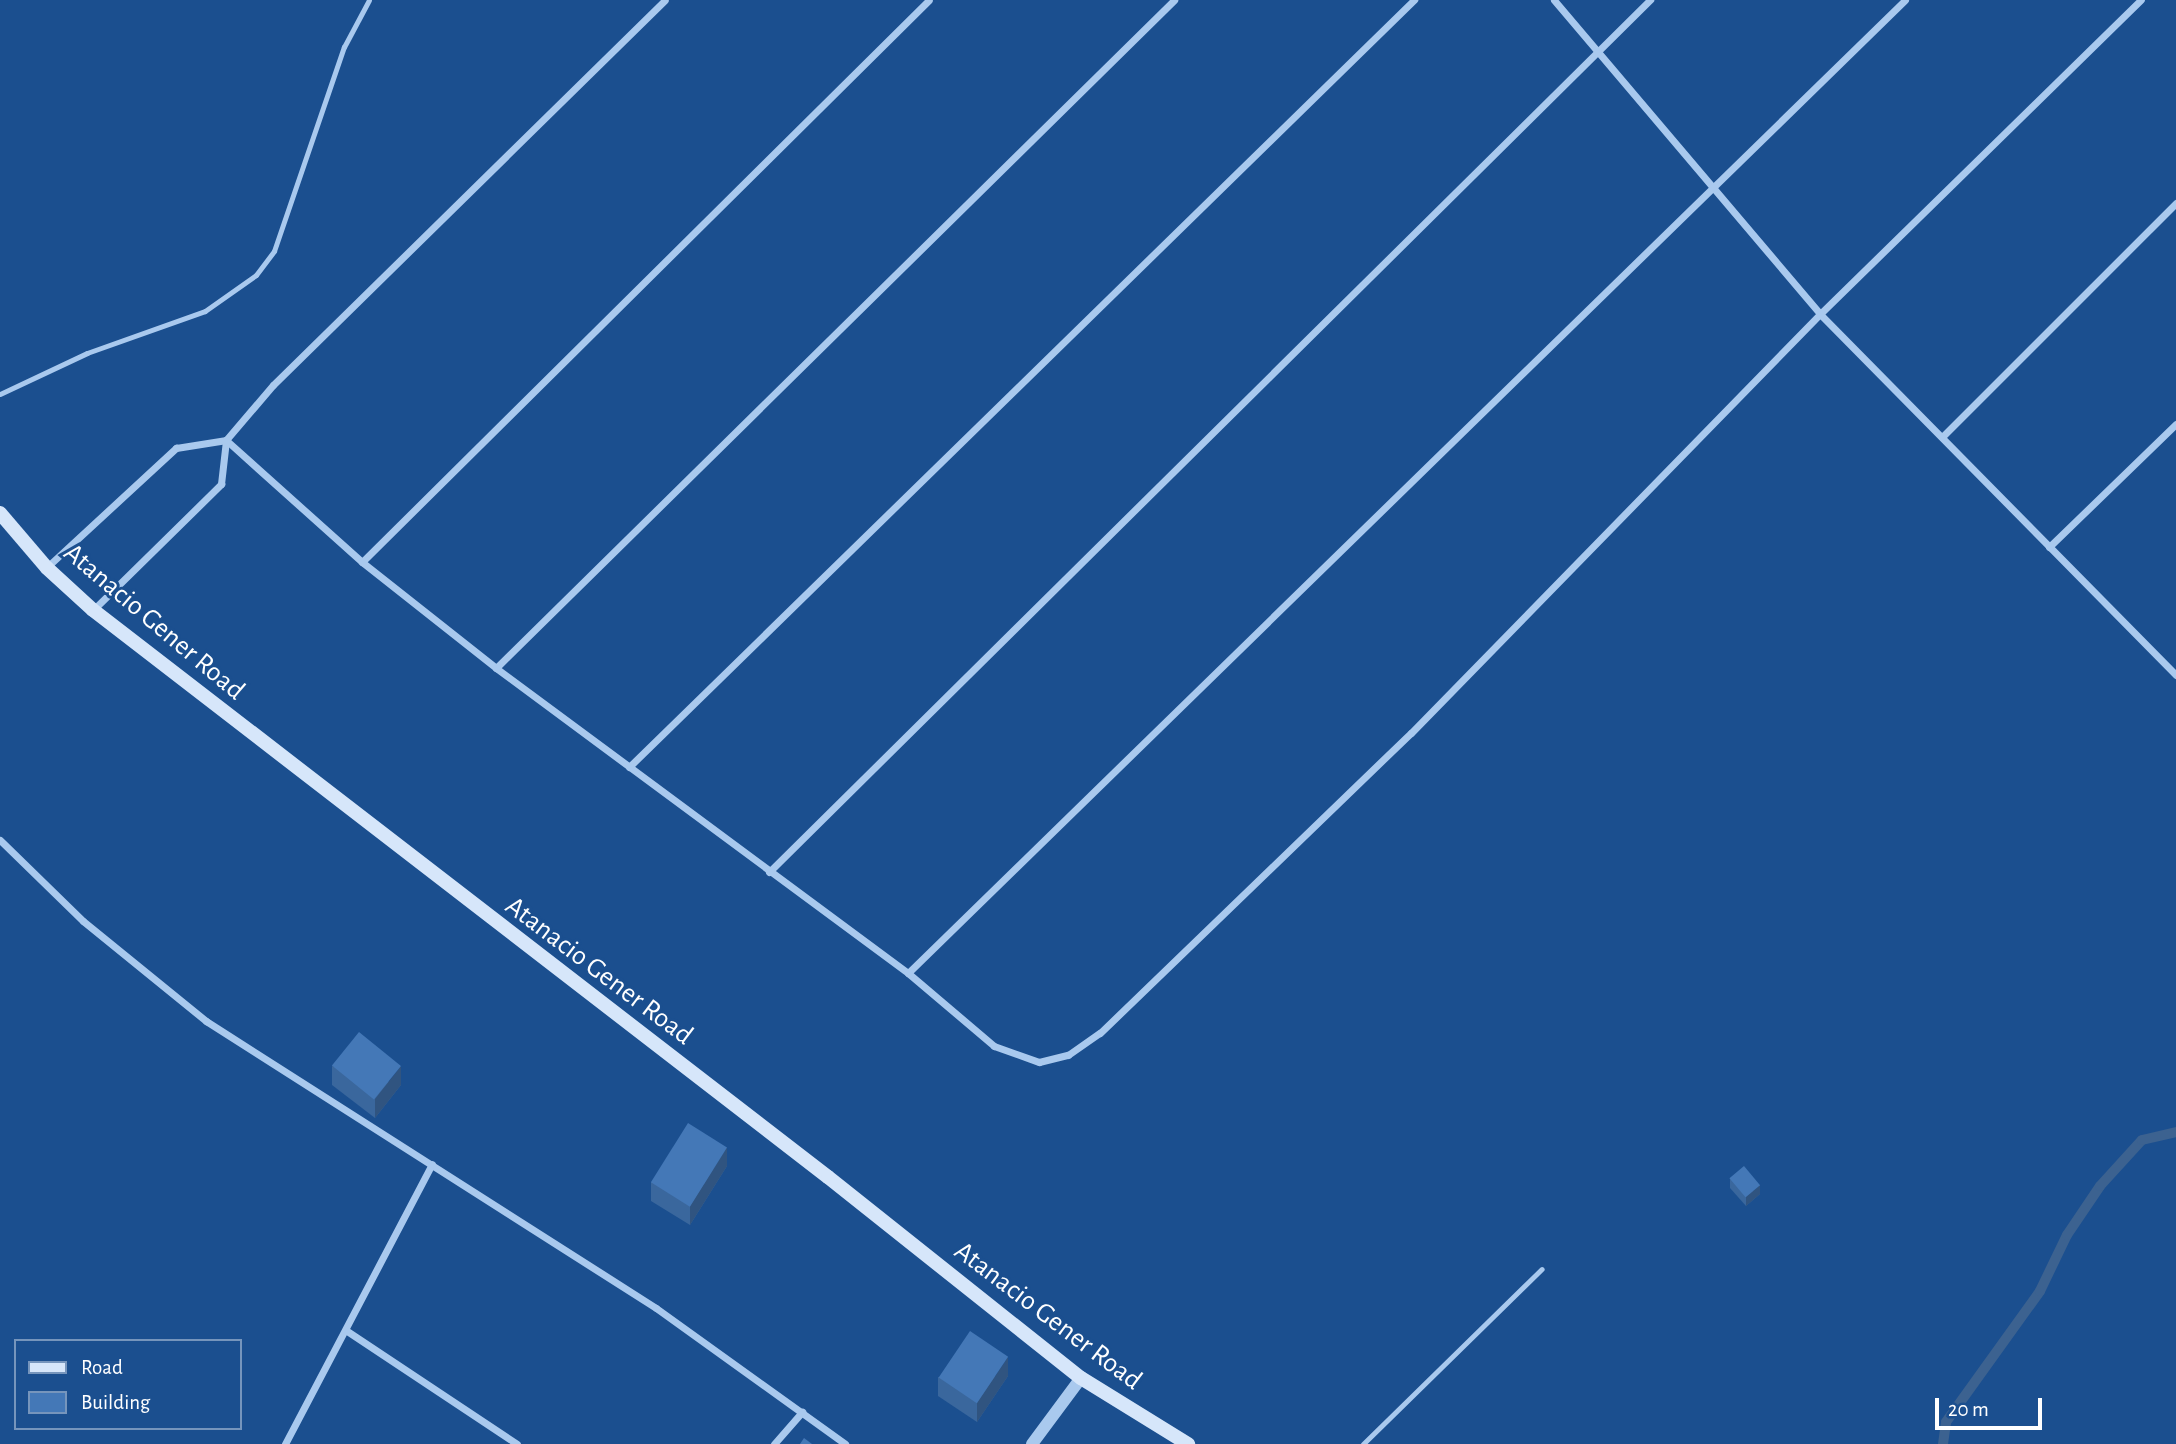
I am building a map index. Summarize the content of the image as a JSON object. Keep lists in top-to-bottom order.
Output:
{
  "streets": {
    "main road": ["Atanacio Gener Road"]
  },
  "legend": ["Road", "Building"],
  "scale_bar": "20 m"
}
